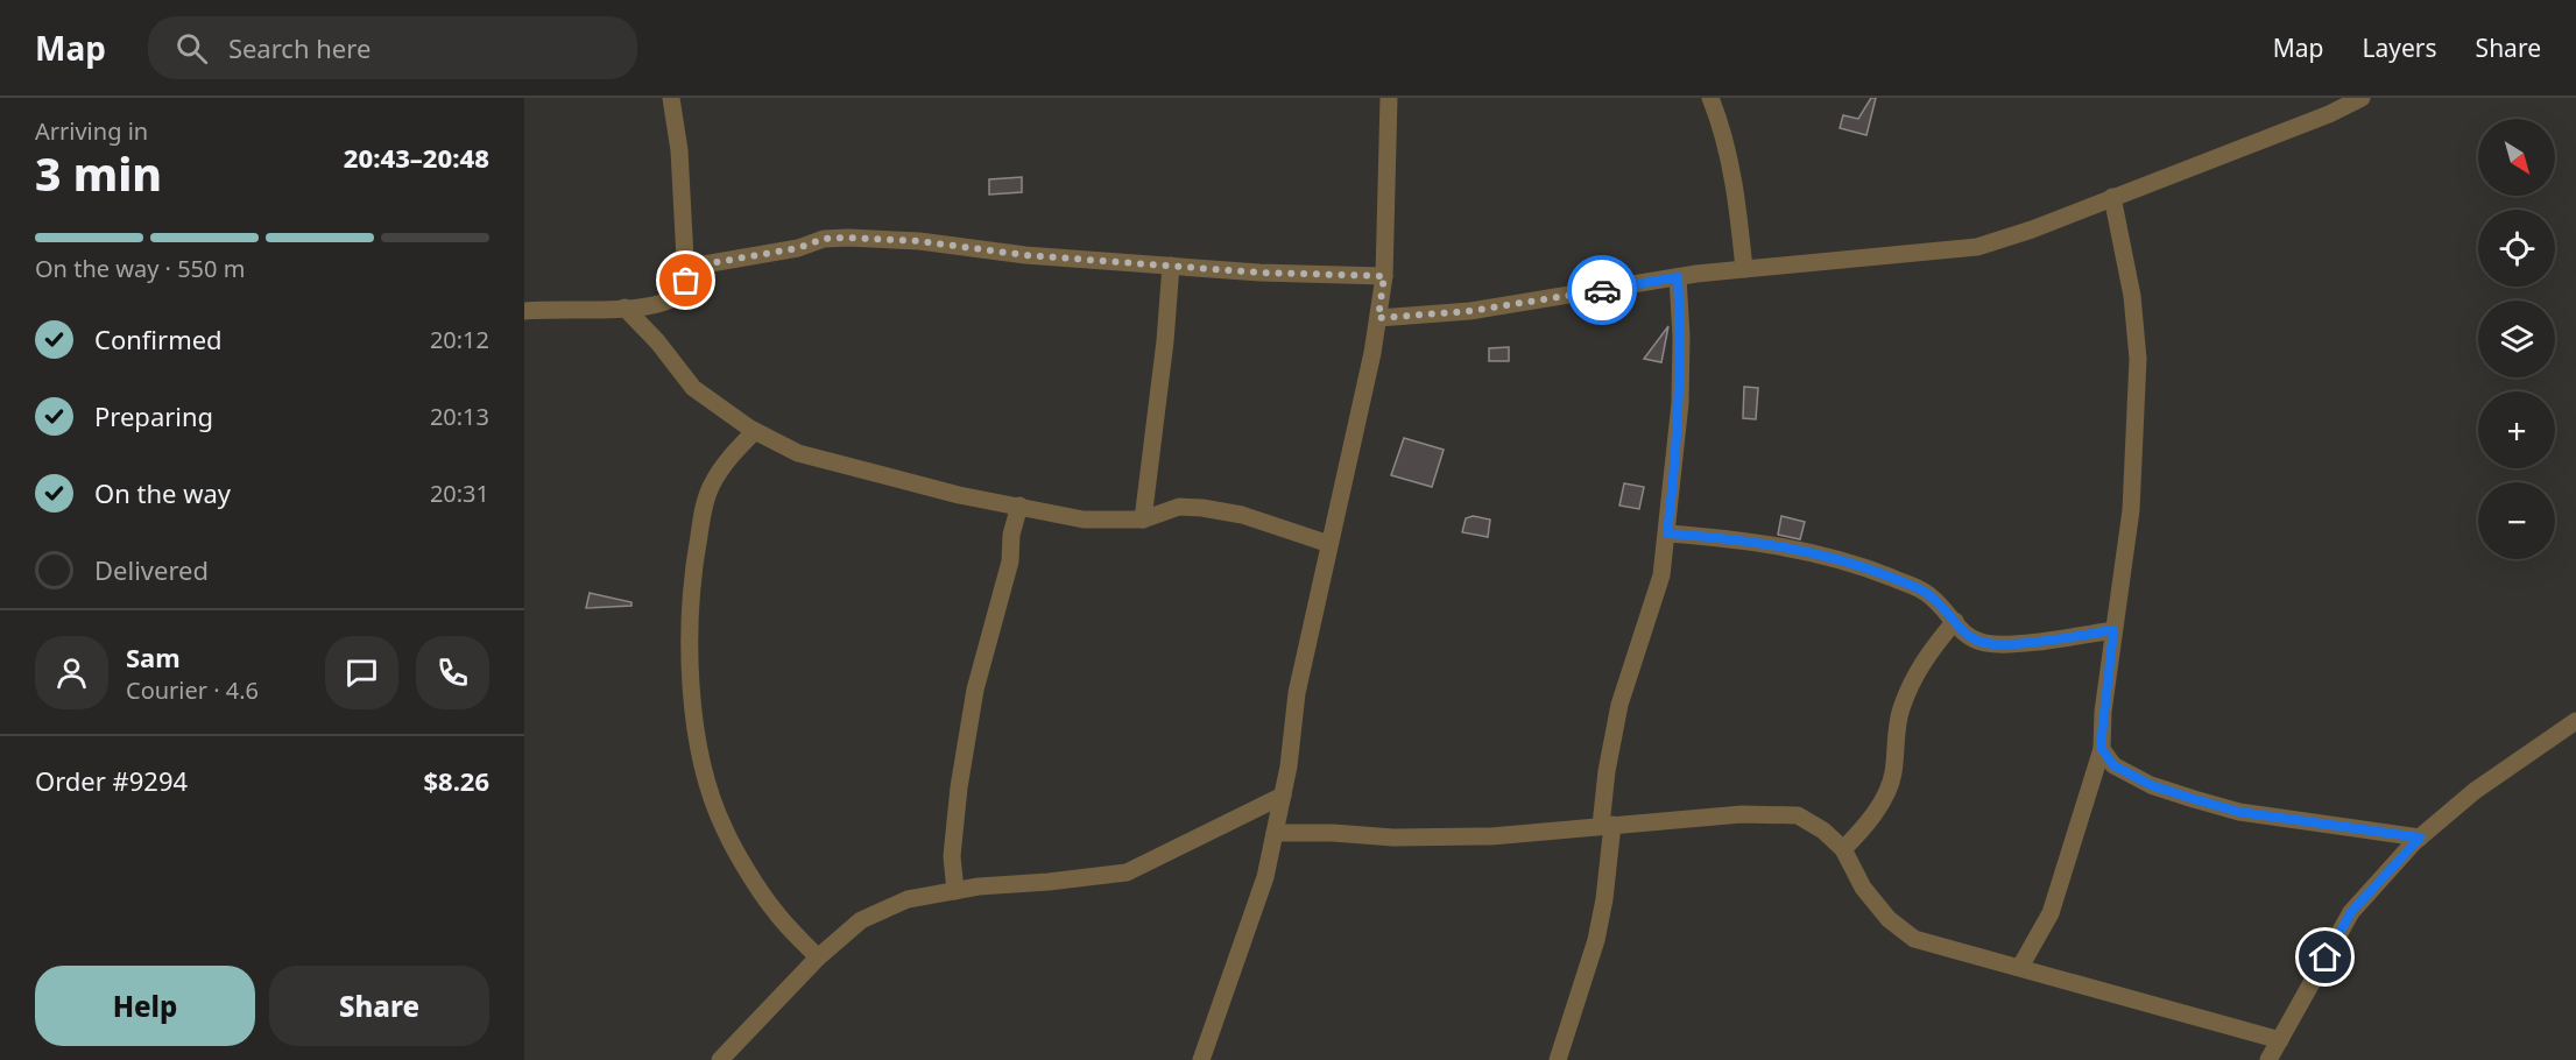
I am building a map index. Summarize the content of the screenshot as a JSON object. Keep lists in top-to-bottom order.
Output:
{
  "north": "bottom right",
  "page": {
    "header": "Map",
    "search": "Search here",
    "nav": ["Map", "Layers", "Share"],
    "heading": ["3 min", "Arriving in", "20:43–20:48"],
    "panel": [
      "Sam",
      "Courier · 4.6",
      "Order #9294",
      "$8.26"
    ],
    "map_buttons": ["+", "−"],
    "bar": "On the way · 550 m",
    "list": [
      ["Confirmed", "20:12"],
      ["Preparing", "20:13"],
      ["On the way", "20:31"],
      "Delivered"
    ],
    "buttons": ["Help", "Share"]
  }
}
